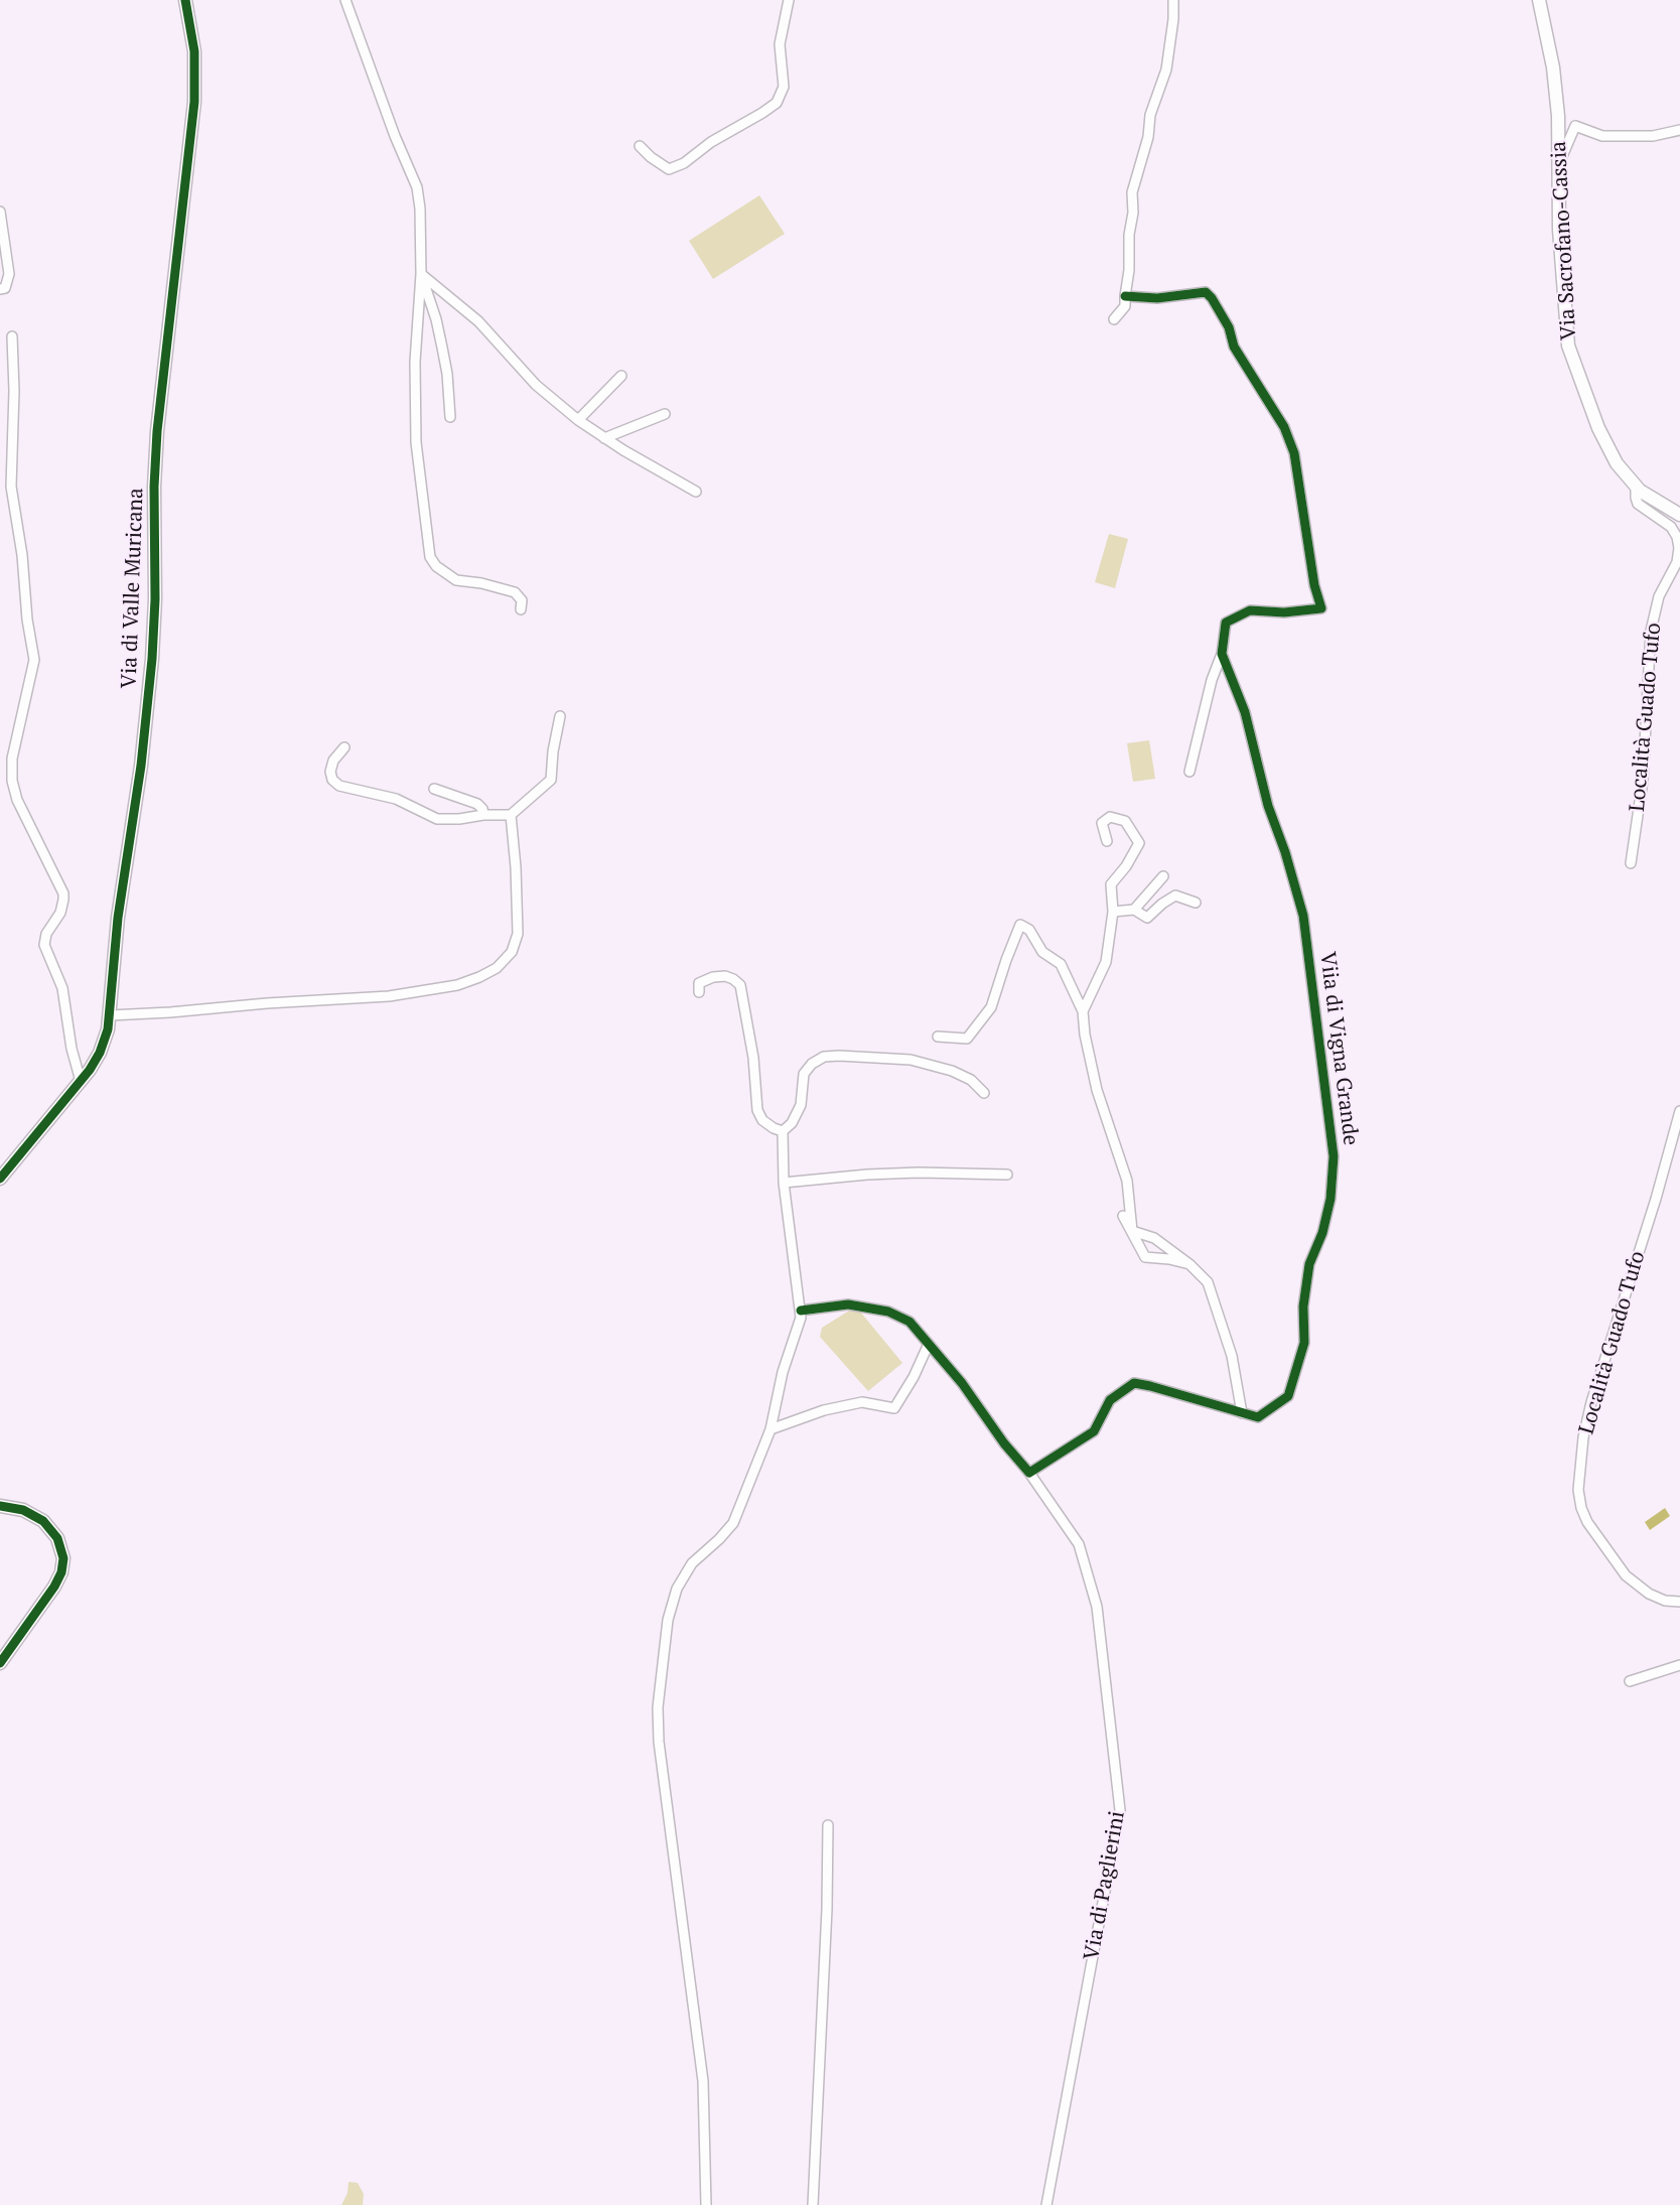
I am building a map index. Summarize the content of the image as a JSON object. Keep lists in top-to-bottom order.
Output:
{
  "streets": {
    "street": [
      "Via Sacrofano-Cassia",
      "Via di Valle Muricana",
      "Località Guado Tufo",
      "Viia di Vigna Grande",
      "Via di Paglierini"
    ]
  },
  "crossings": [
    ["Via Sacrofano-Cassia", "Località Guado Tufo"],
    ["Viia di Vigna Grande", "Via di Paglierini"]
  ]
}
